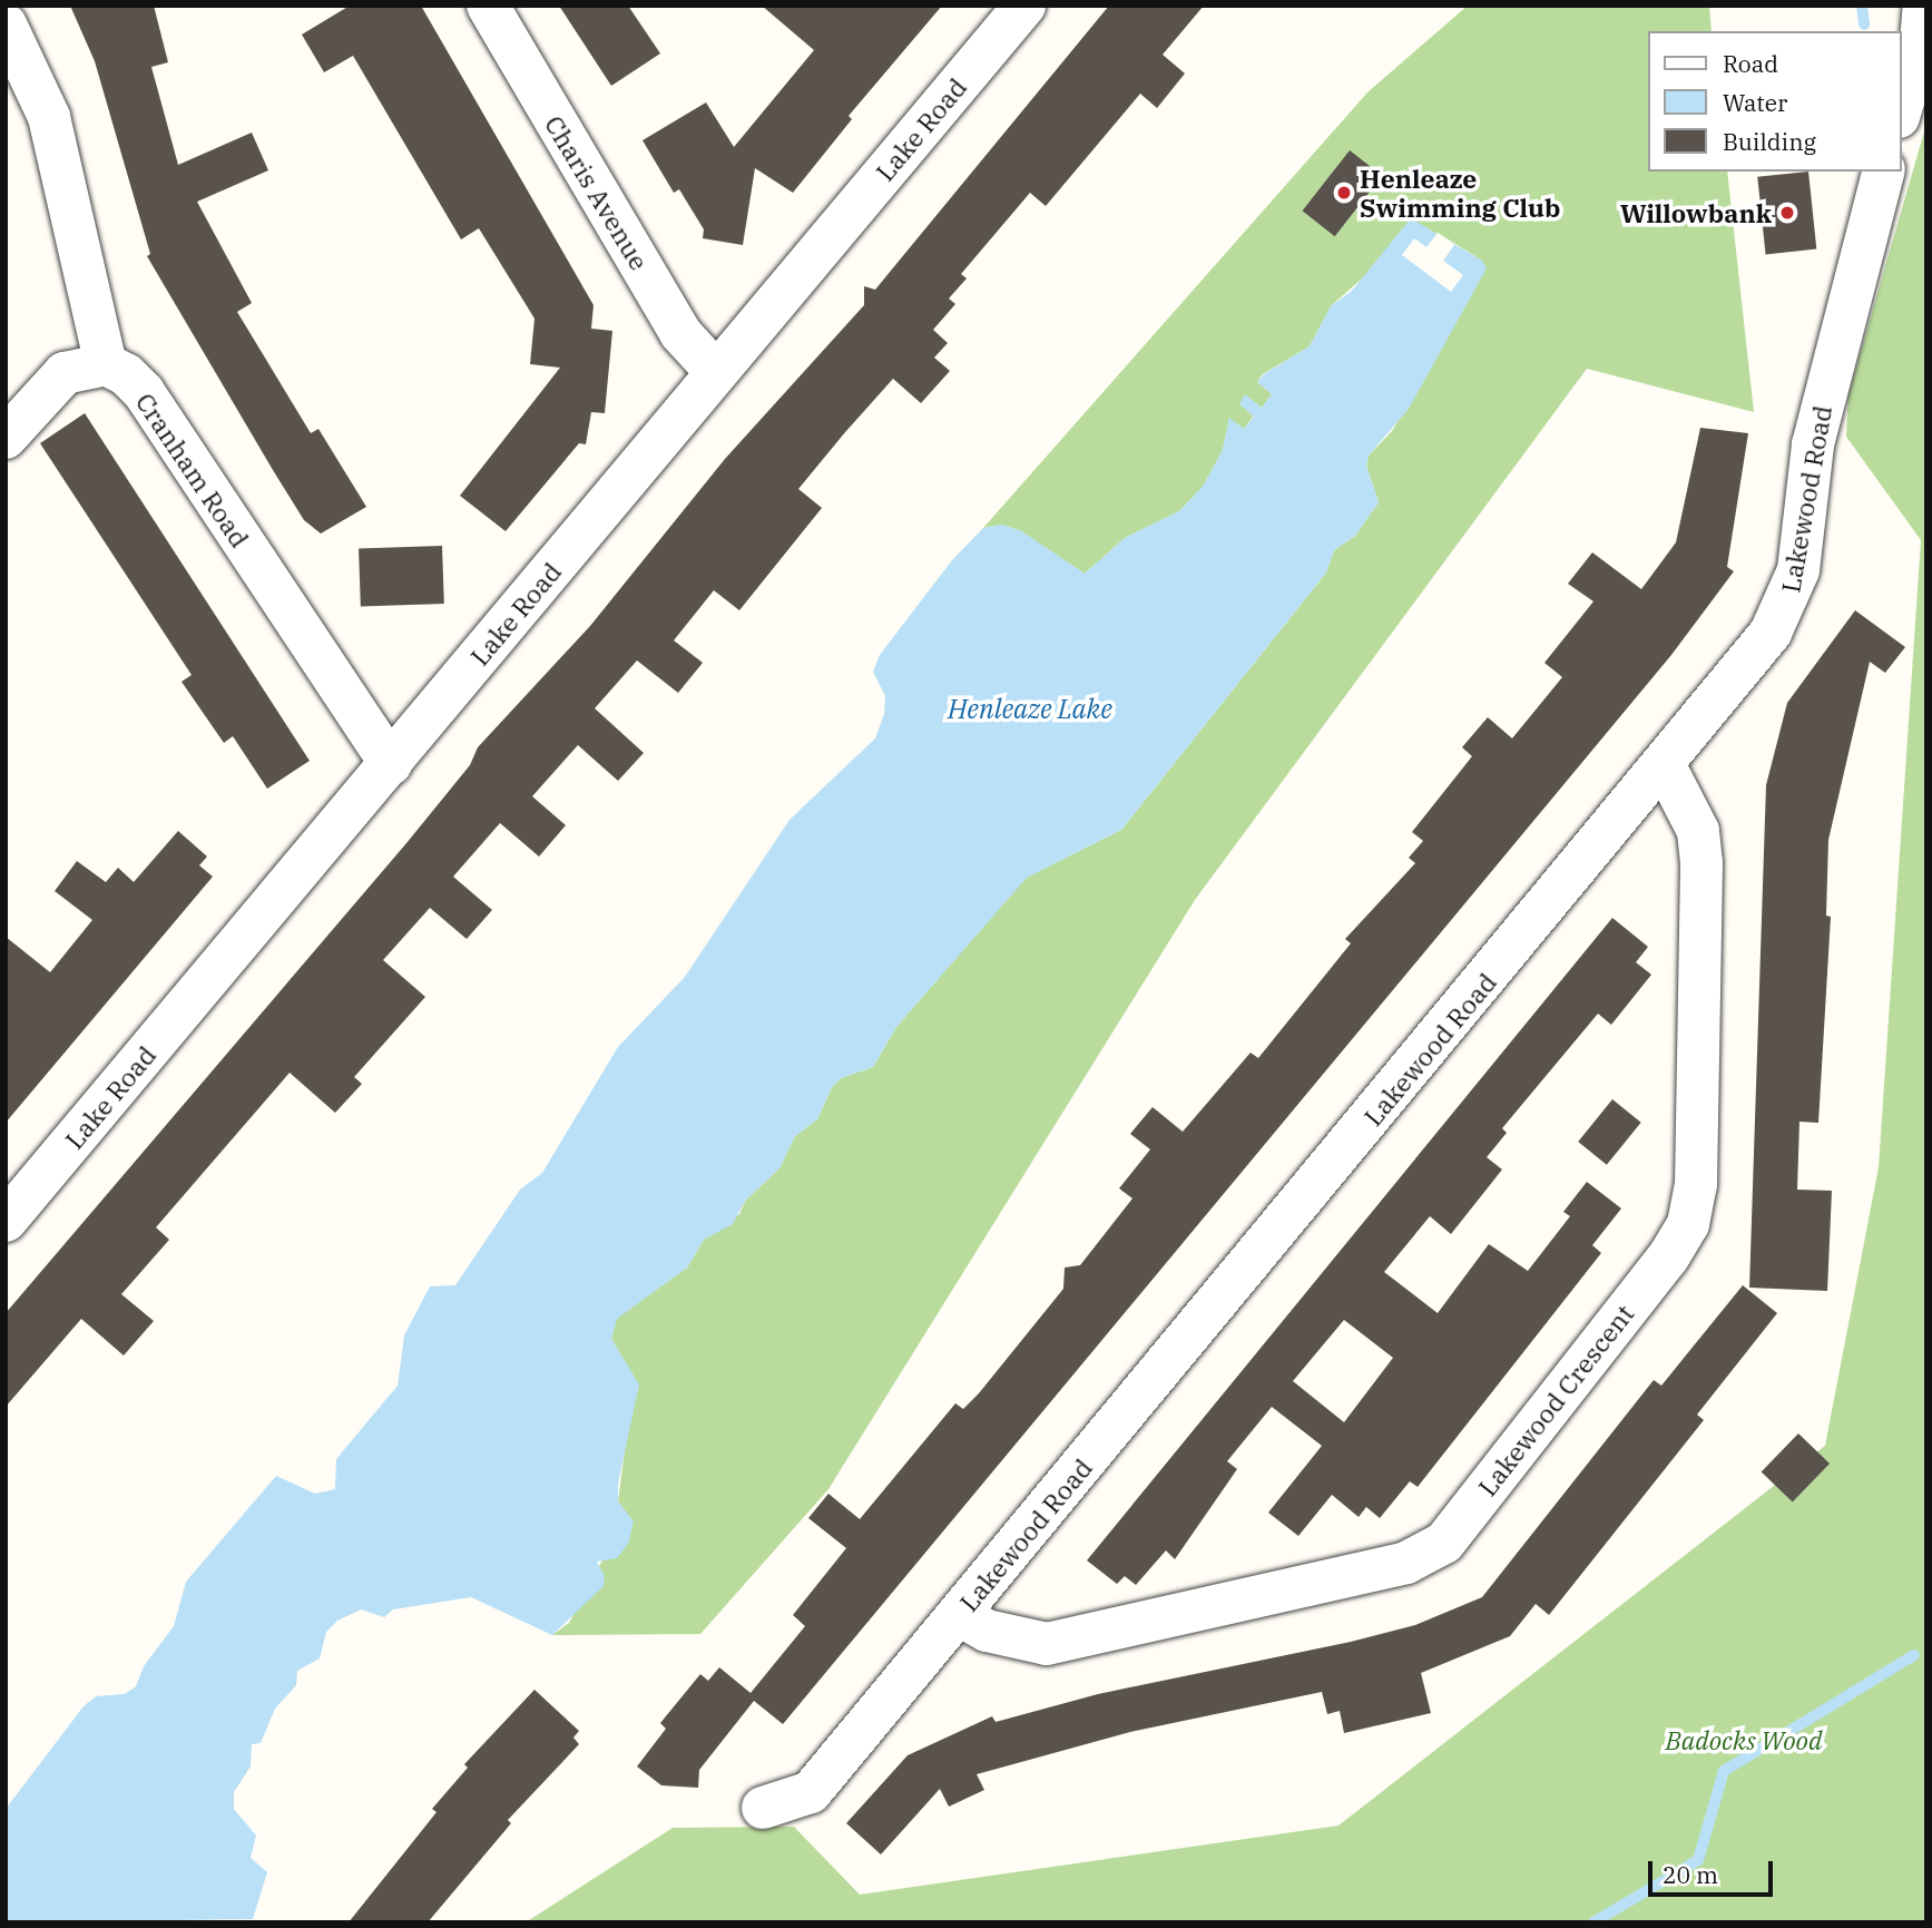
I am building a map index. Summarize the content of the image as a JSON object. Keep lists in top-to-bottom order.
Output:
{
  "streets": {
    "street": [
      "Lake Road",
      "Charis Avenue",
      "Cranham Road",
      "Lakewood Road",
      "Lakewood Crescent"
    ]
  },
  "crossings": [
    ["Lake Road", "Charis Avenue"],
    ["Lake Road", "Cranham Road"],
    ["Lakewood Road", "Lakewood Crescent"]
  ],
  "water": ["Henleaze Lake"],
  "parks": ["Badocks Wood"],
  "places": ["Henleaze Swimming Club", "Willowbank"],
  "legend": ["Road", "Water", "Building"],
  "scale_bar": "20 m"
}
